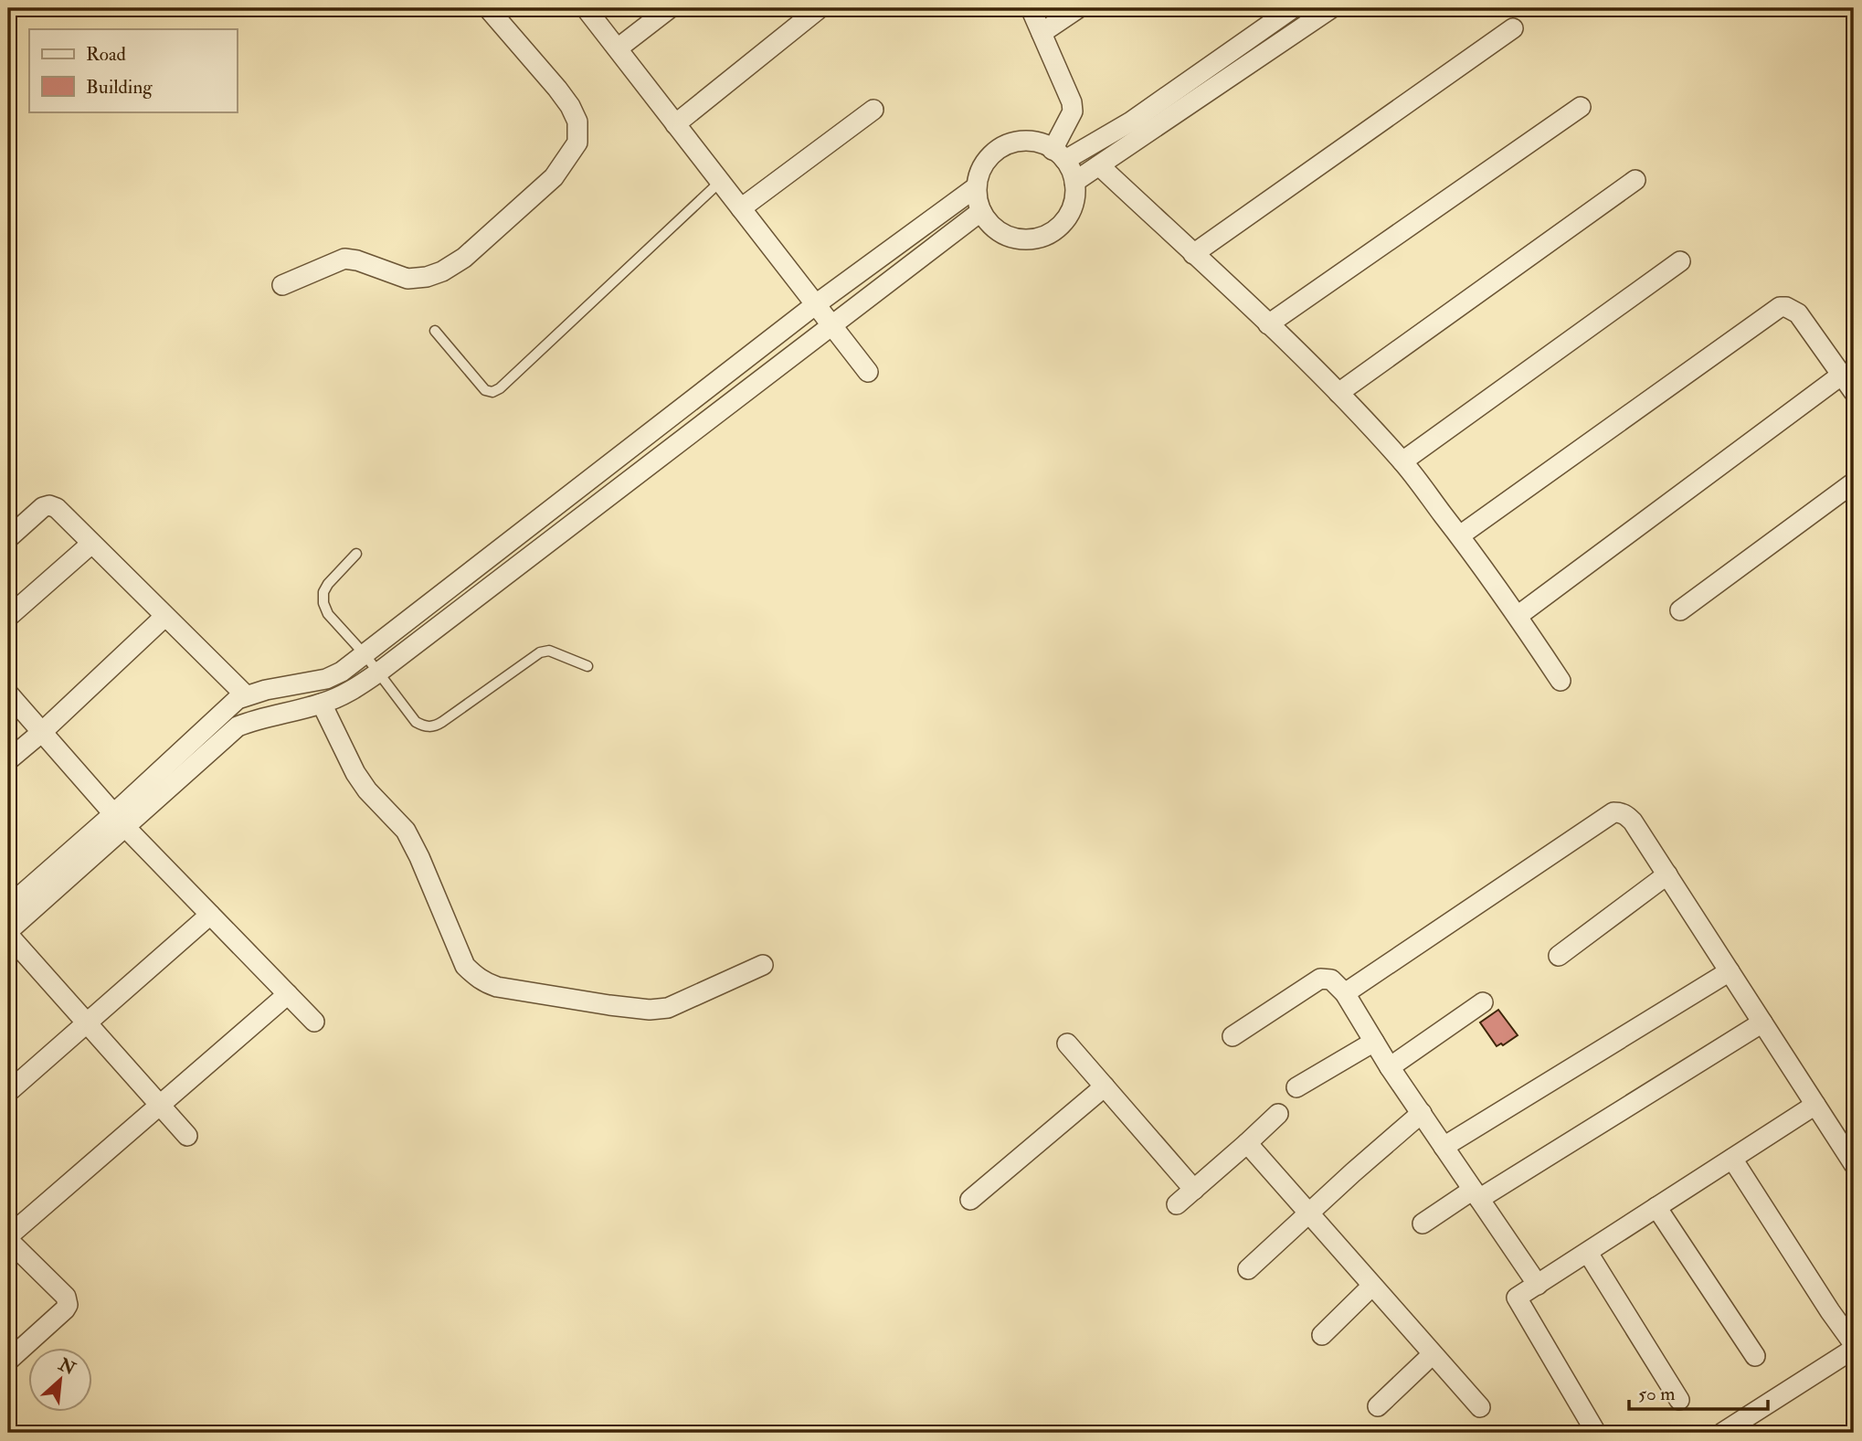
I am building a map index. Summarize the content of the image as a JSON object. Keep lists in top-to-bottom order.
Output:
{
  "legend": ["Road", "Building"],
  "scale_bar": "50 m",
  "north": "top right"
}
